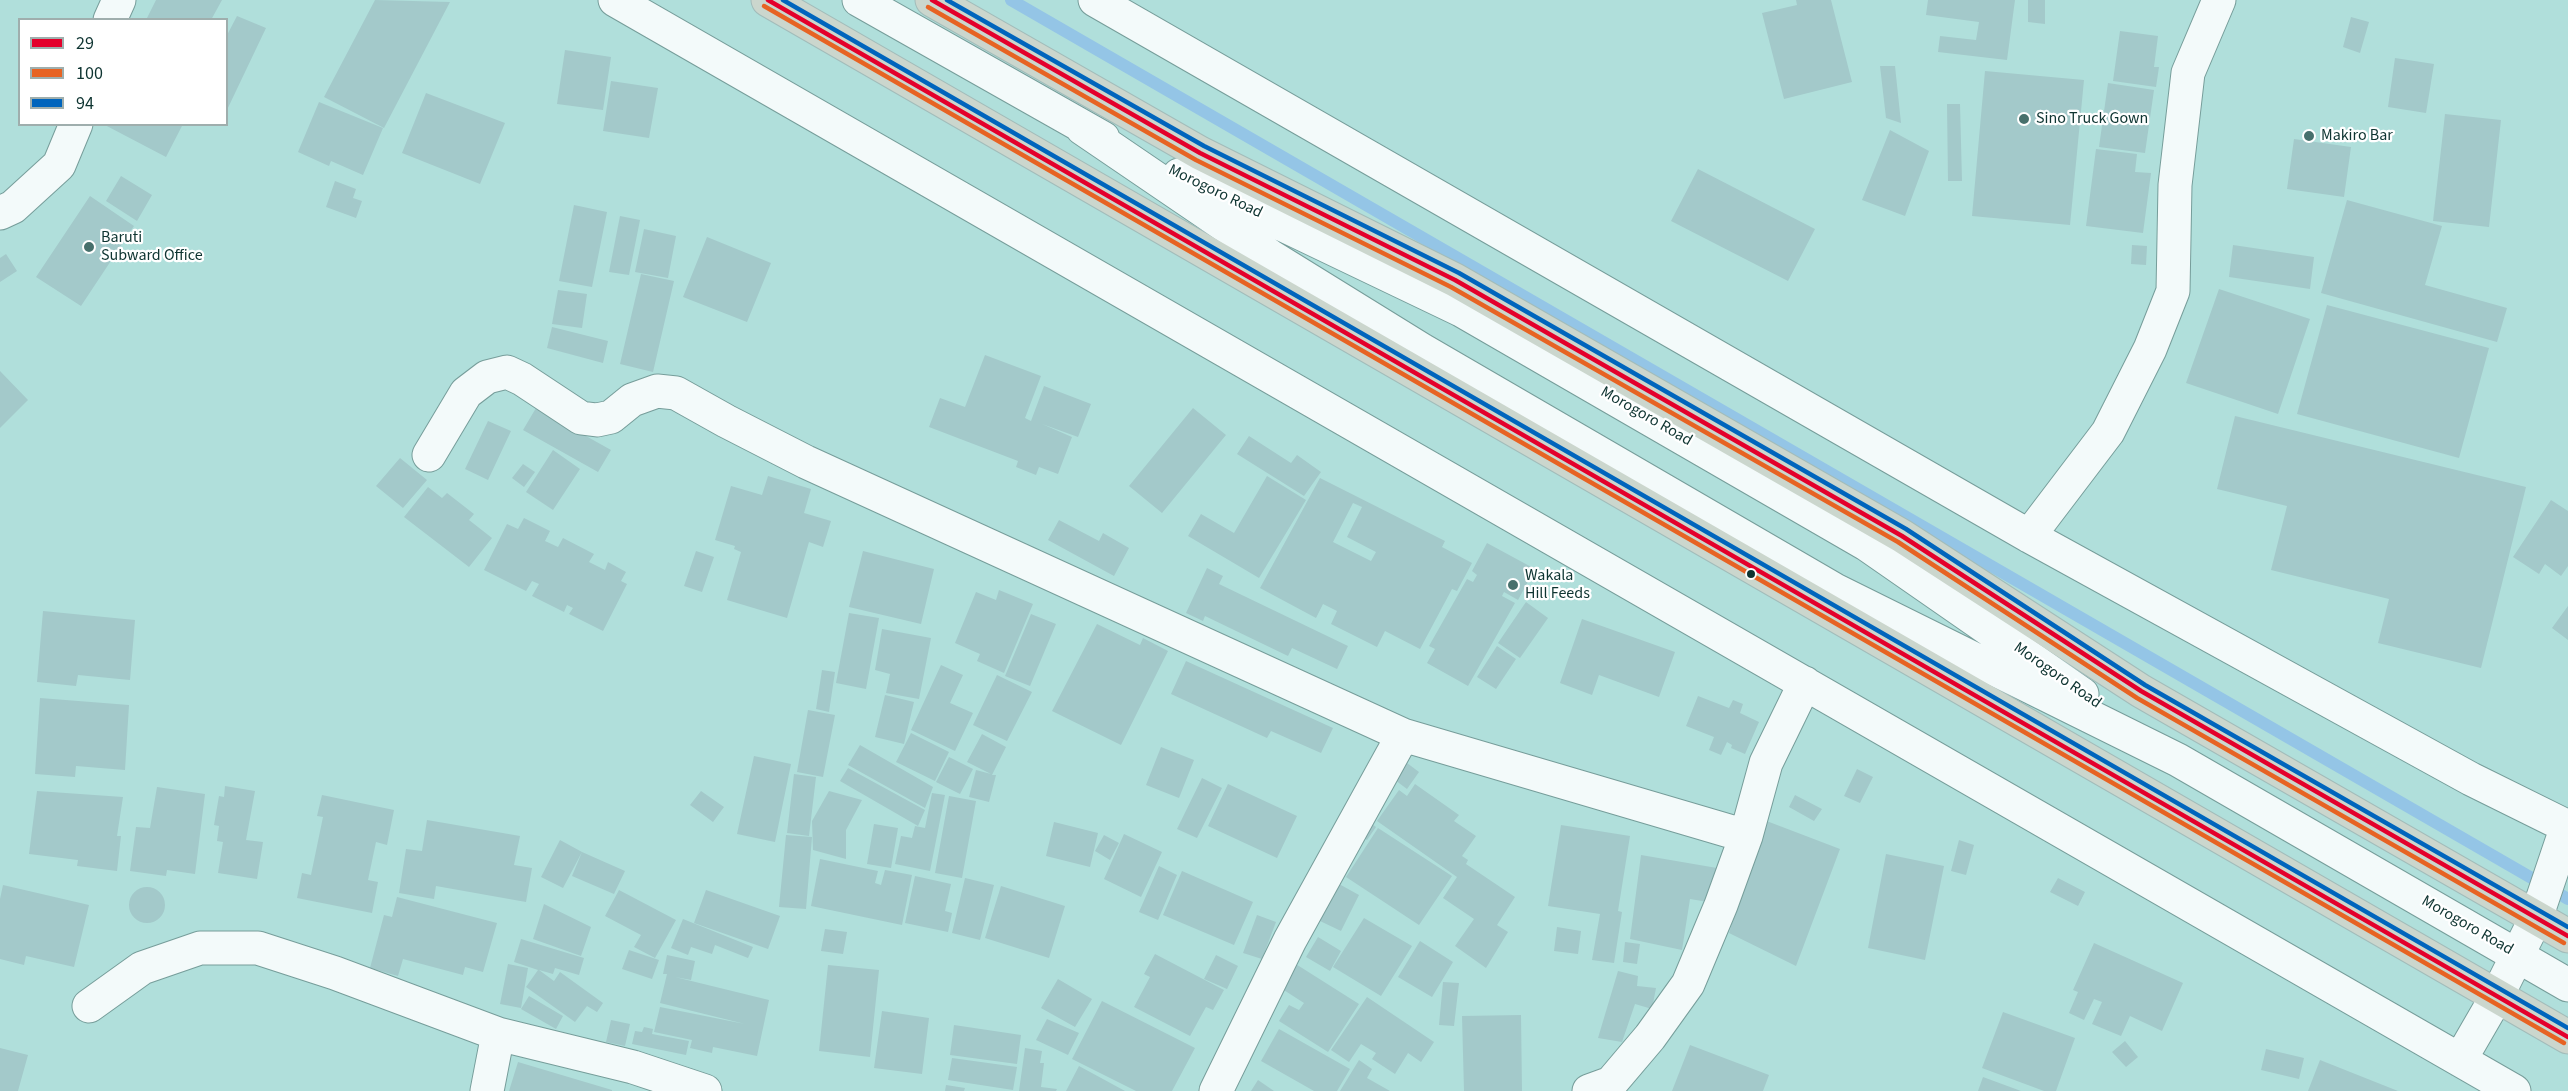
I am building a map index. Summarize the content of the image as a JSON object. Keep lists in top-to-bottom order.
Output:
{
  "streets": {
    "highway": ["Morogoro Road"]
  },
  "places": [
    "Sino Truck Gown",
    "Makiro Bar",
    "Baruti Subward Office",
    "Wakala Hill Feeds"
  ],
  "lines": ["transit line 29", "transit line 94", "transit line 100"],
  "legend": ["29", "100", "94"]
}
